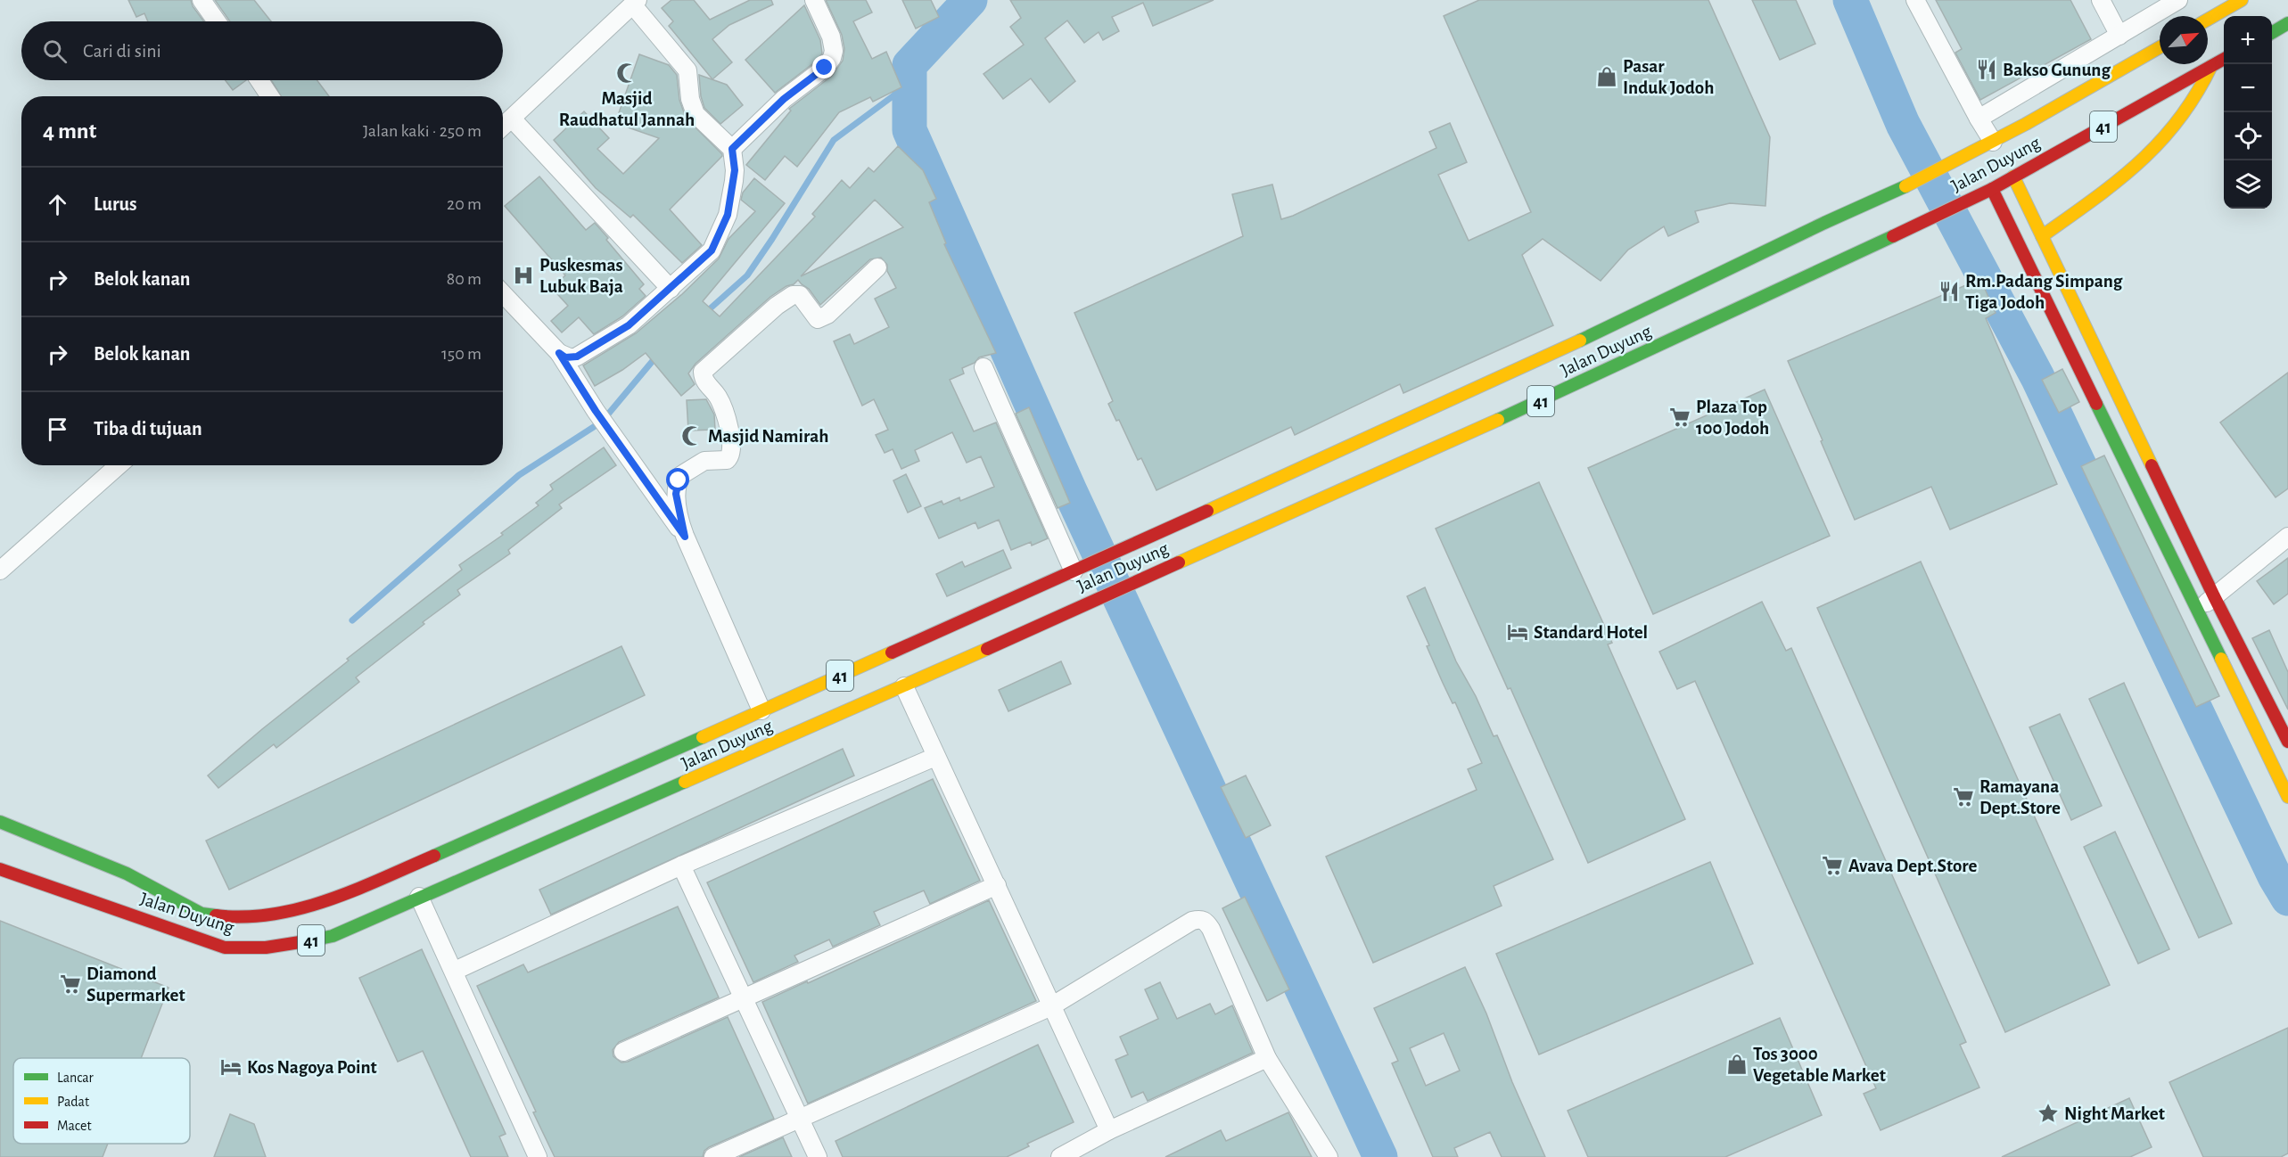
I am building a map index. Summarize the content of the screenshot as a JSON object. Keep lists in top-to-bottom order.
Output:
{
  "streets": {
    "main road": ["41", "Jalan Duyung"]
  },
  "places": {
    "restaurant": ["Bakso Gunung", "Rm.Padang Simpang Tiga Jodoh"],
    "mosque": ["Masjid Raudhatul Jannah", "Masjid Namirah"],
    "shop": ["Pasar Induk Jodoh", "Tos 3000 Vegetable Market"],
    "hospital": ["Puskesmas Lubuk Baja"],
    "supermarket": [
      "Plaza Top 100 Jodoh",
      "Ramayana Dept.Store",
      "Avava Dept.Store",
      "Diamond Supermarket"
    ],
    "hotel": ["Standard Hotel", "Kos Nagoya Point"],
    "place": ["Night Market"]
  },
  "legend": ["Lancar", "Padat", "Macet"],
  "north": "top right",
  "page": {
    "map_buttons": ["+", "−"],
    "search": "Cari di sini",
    "heading": ["4 mnt", "Jalan kaki · 250 m"],
    "list": [
      ["Lurus", "20 m"],
      ["Belok kanan", "80 m"],
      ["Belok kanan", "150 m"],
      "Tiba di tujuan"
    ]
  }
}
